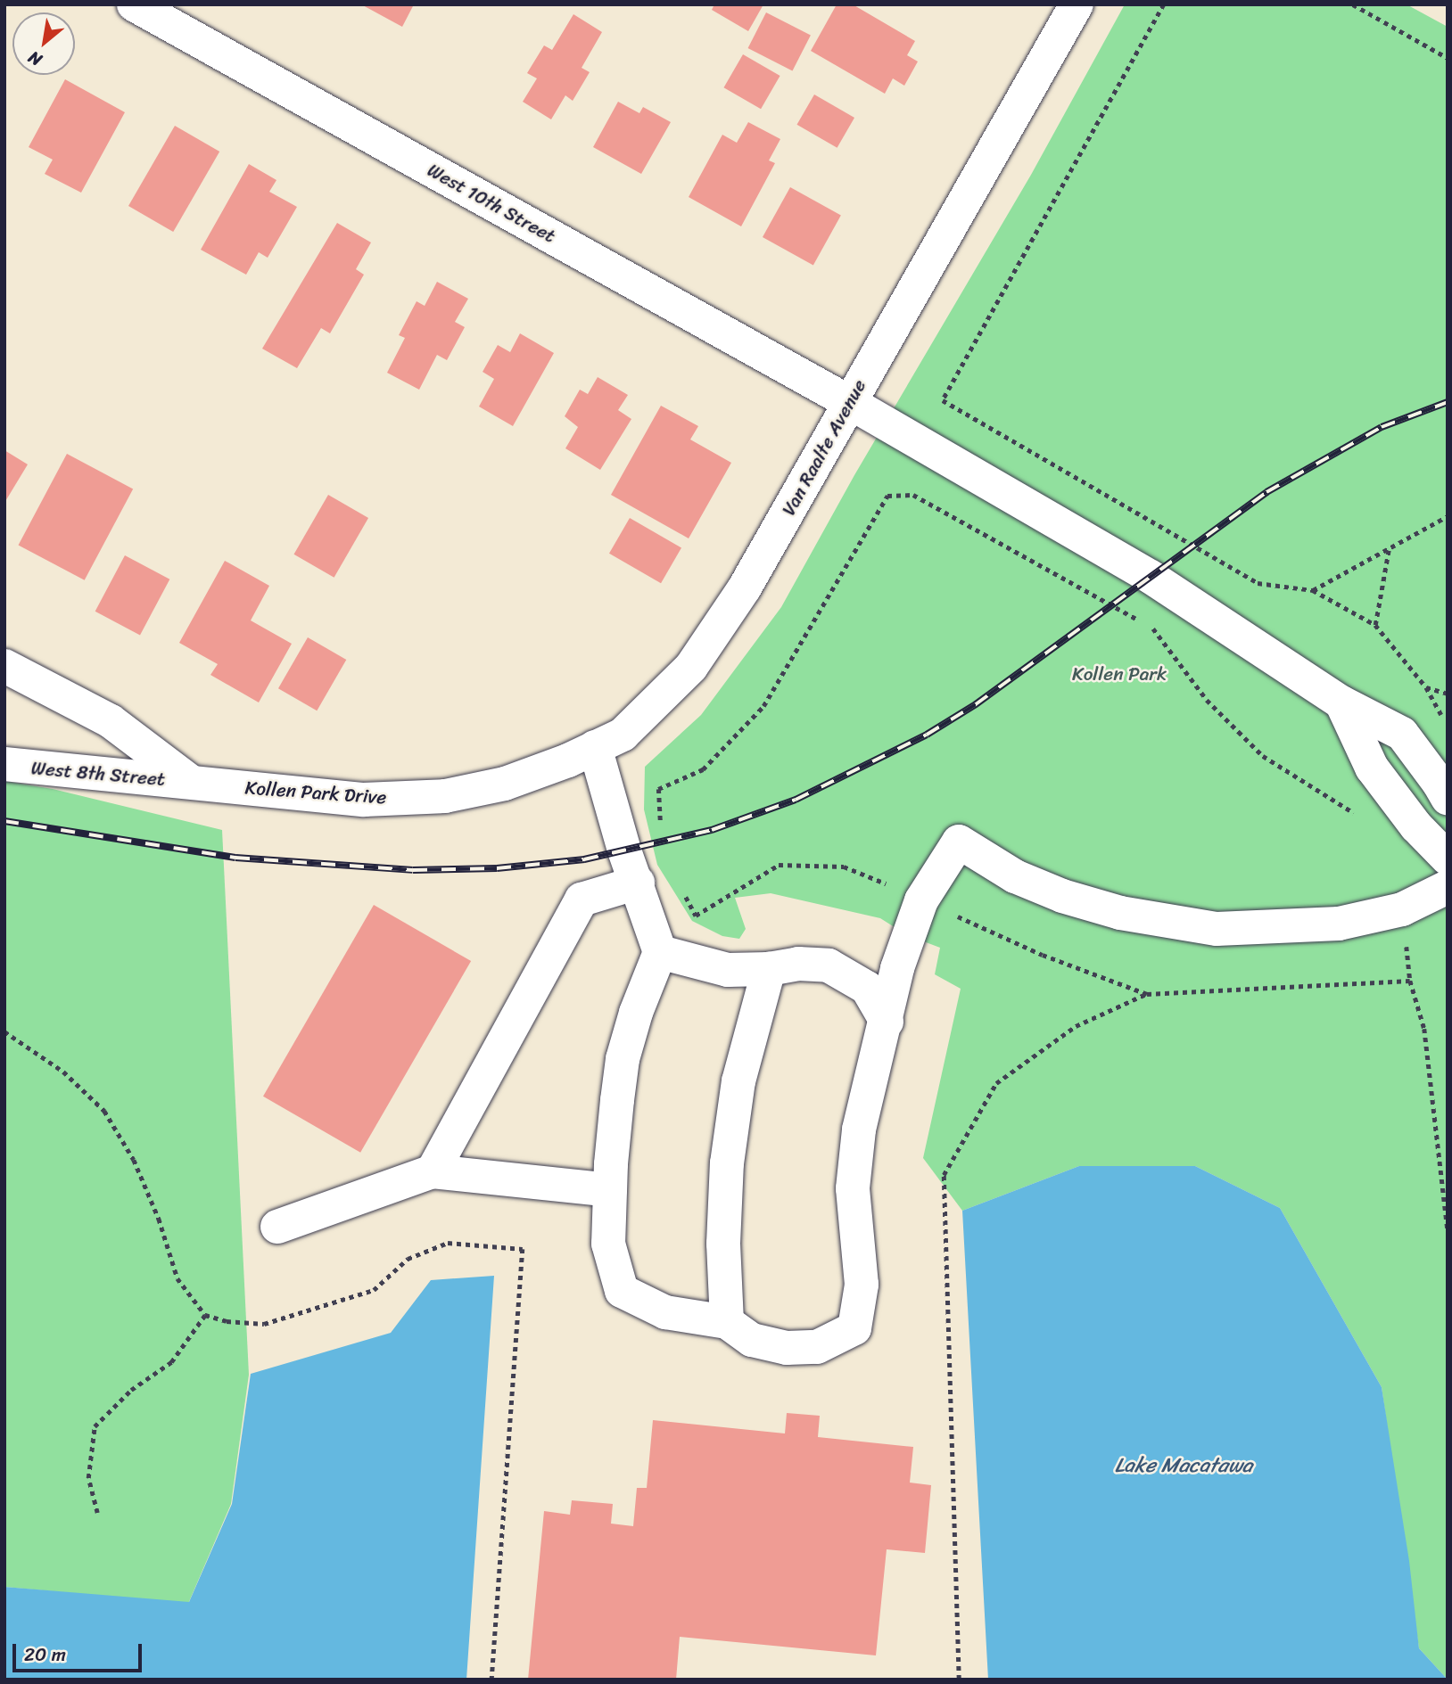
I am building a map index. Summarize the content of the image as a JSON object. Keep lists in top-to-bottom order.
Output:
{
  "streets": {
    "street": [
      "West 10th Street",
      "Van Raalte Avenue",
      "West 8th Street",
      "Kollen Park Drive"
    ]
  },
  "crossings": [
    ["West 10th Street", "Van Raalte Avenue"],
    ["Van Raalte Avenue", "Kollen Park Drive"],
    ["West 8th Street", "Kollen Park Drive"]
  ],
  "water": ["Lake Macatawa"],
  "parks": ["Kollen Park"],
  "scale_bar": "20 m",
  "north": "bottom left"
}
